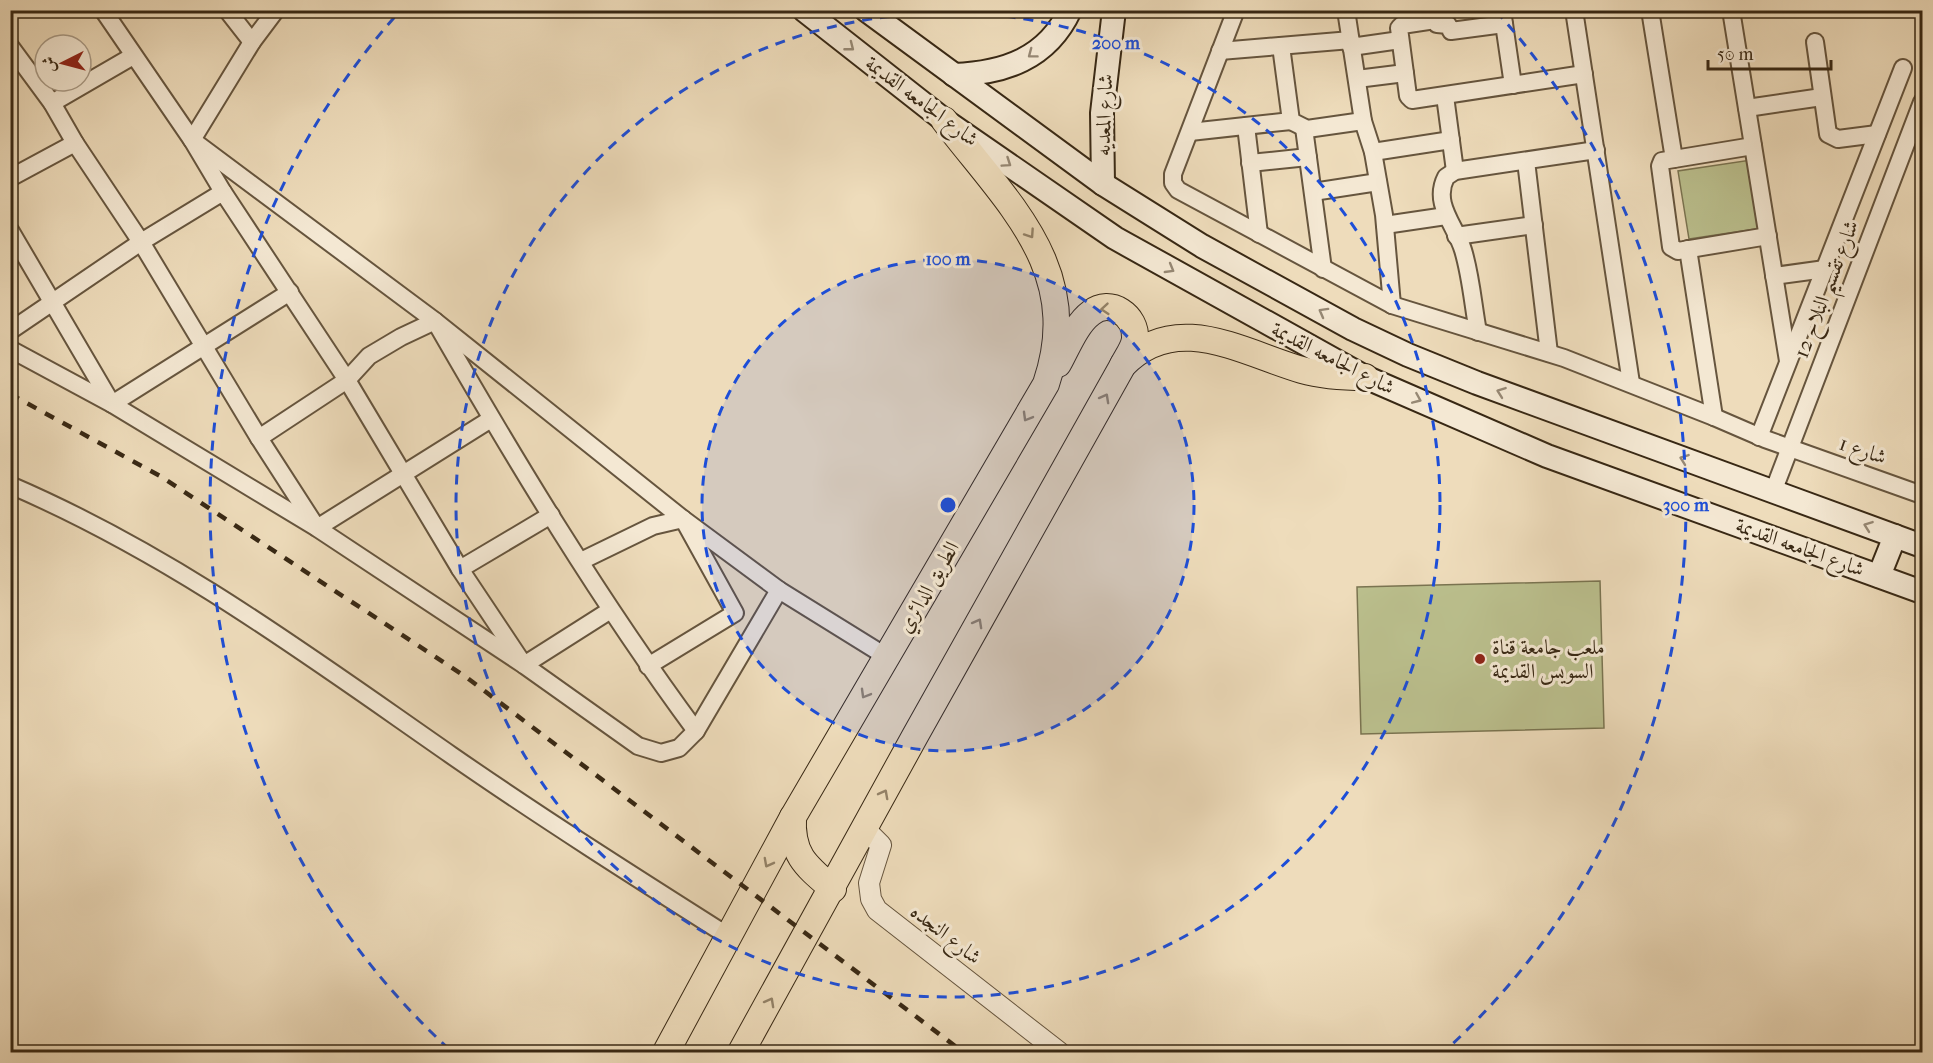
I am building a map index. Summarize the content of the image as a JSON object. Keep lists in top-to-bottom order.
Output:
{
  "streets": {
    "main road": ["شارع الجامعه القديمة", "شارع المعديه", "الطريق الدائري"],
    "street": ["شارع تقسيم البلاح 12", "شارع 1", "شارع النجده"]
  },
  "crossings": [
    ["شارع الجامعه القديمة", "شارع المعديه"],
    ["شارع الجامعه القديمة", "شارع تقسيم البلاح 12"],
    ["شارع الجامعه القديمة", "الطريق الدائري"],
    ["شارع تقسيم البلاح 12", "شارع 1"]
  ],
  "places": ["ملعب جامعة قناة السويس القديمة"],
  "scale_bar": "50 m",
  "north": "left",
  "rings": ["200 m", "100 m", "300 m"]
}
